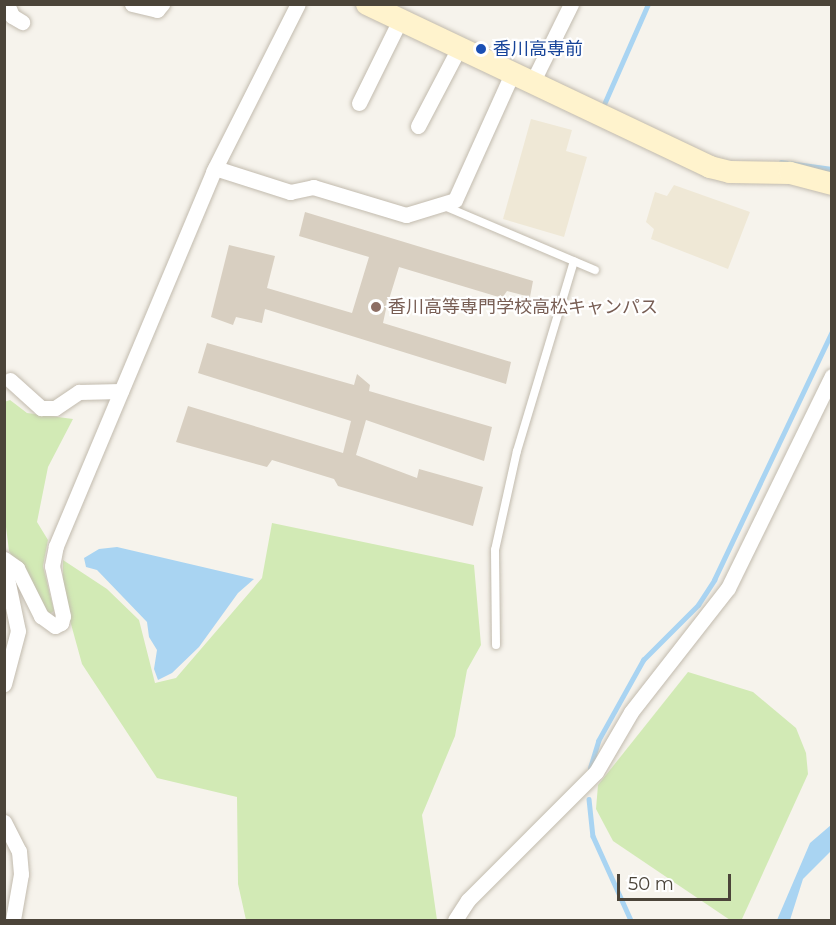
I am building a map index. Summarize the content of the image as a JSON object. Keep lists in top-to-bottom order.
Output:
{
  "places": ["香川高専前", "香川高等専門学校高松キャンパス"],
  "scale_bar": "50 m"
}
